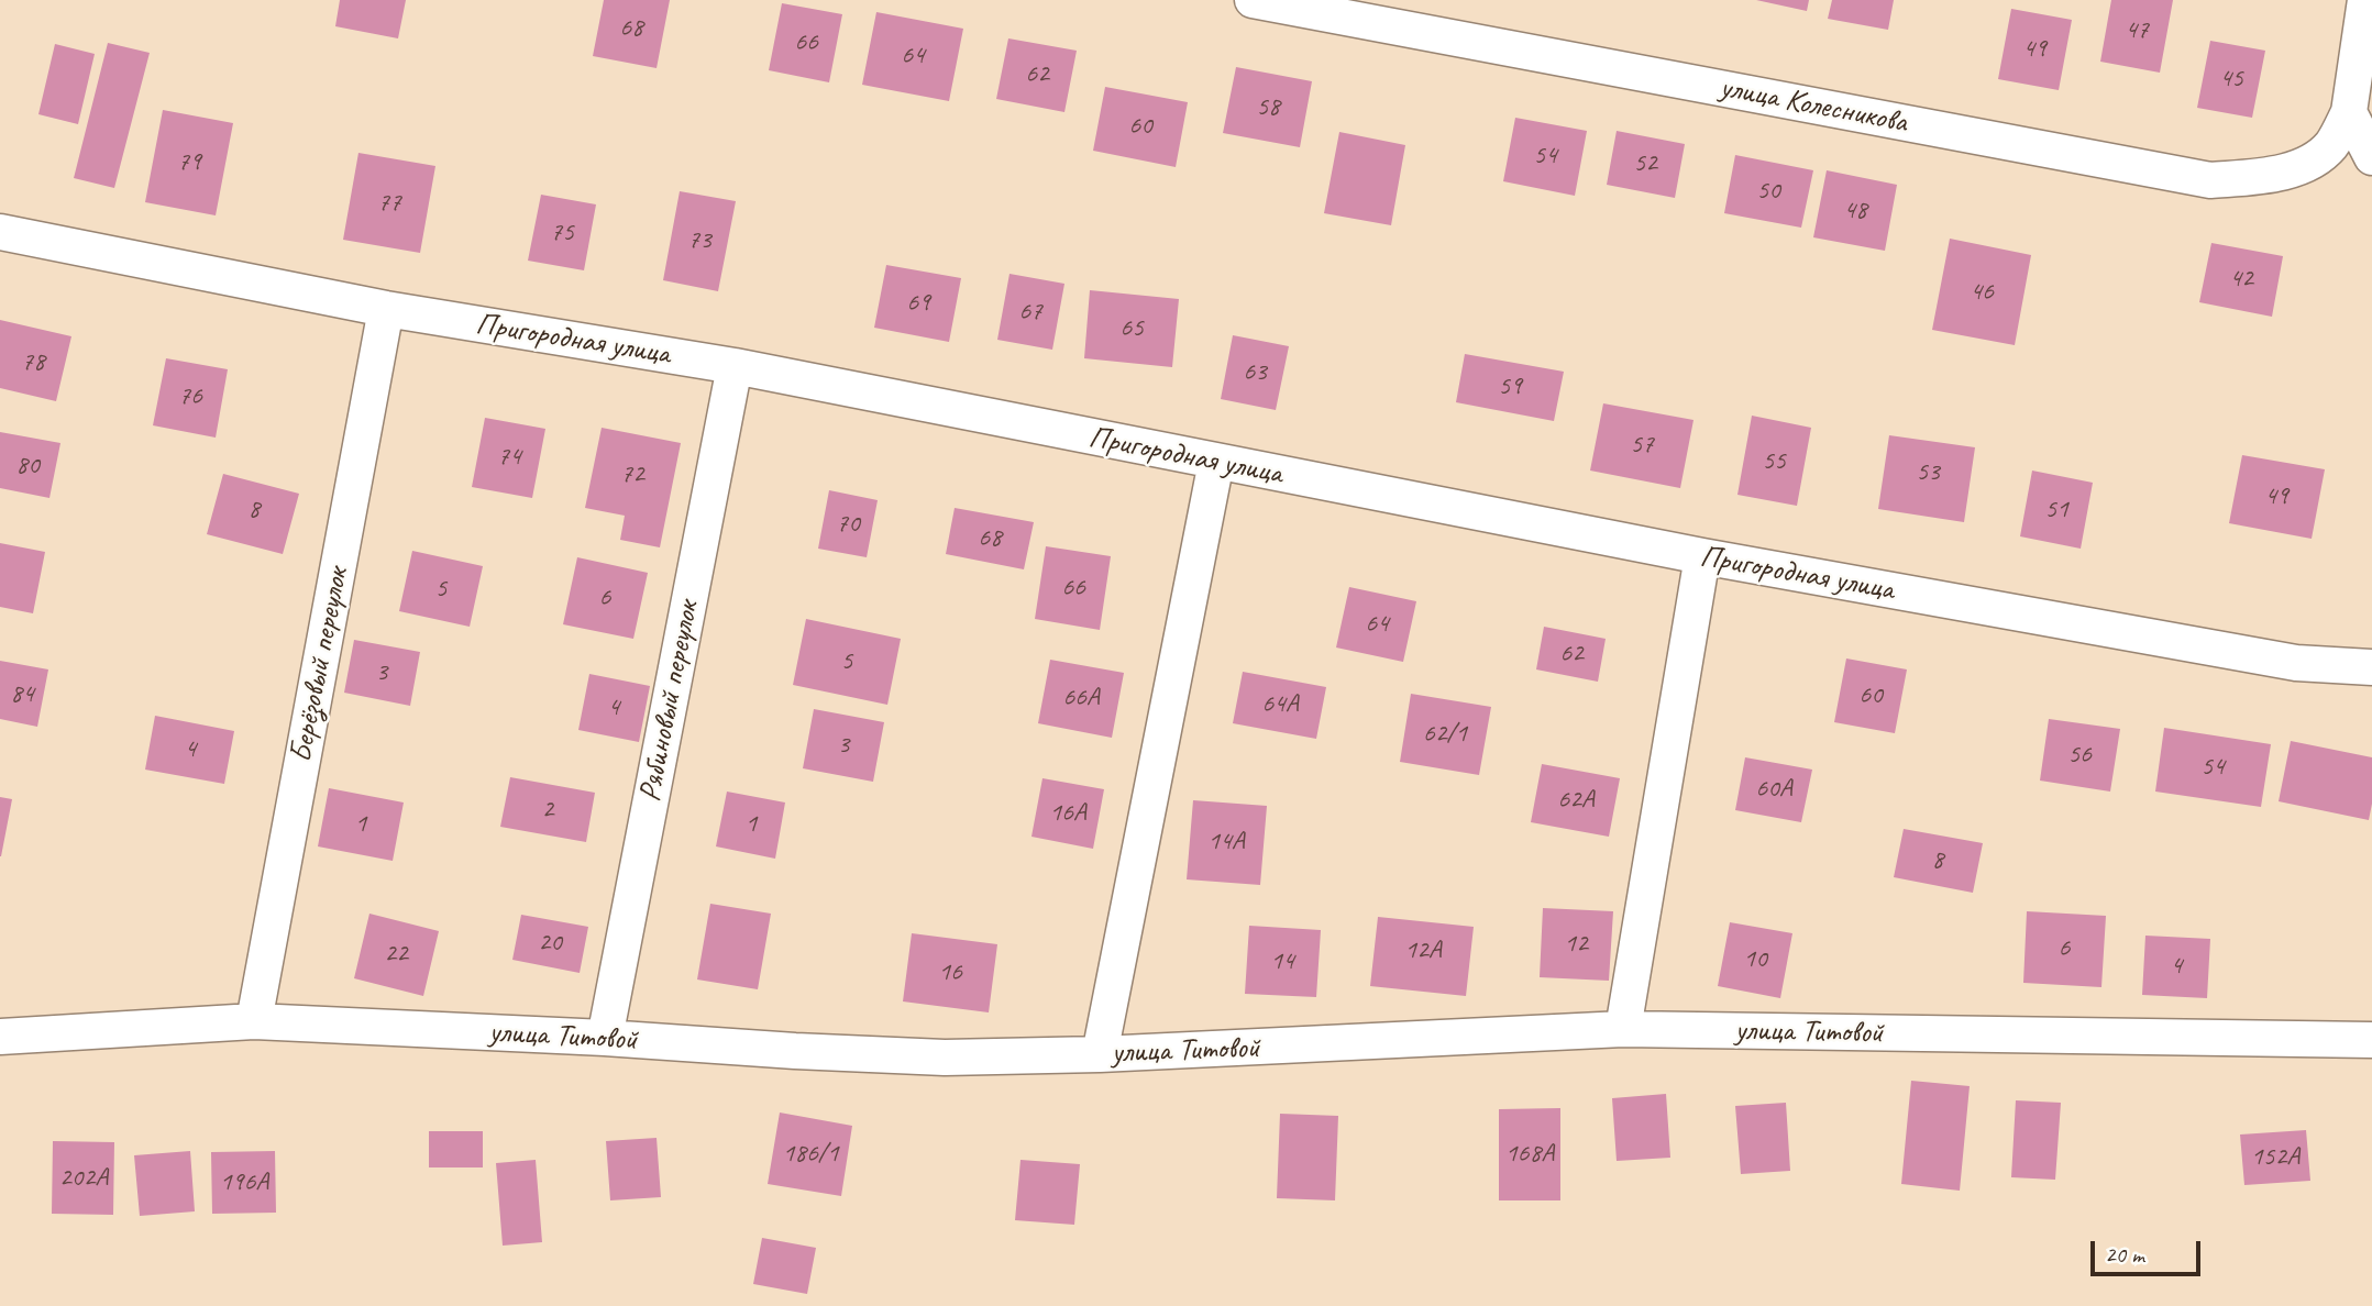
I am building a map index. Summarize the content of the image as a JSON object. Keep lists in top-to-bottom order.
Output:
{
  "streets": {
    "street": [
      "улица Колесникова",
      "Пригородная улица",
      "Берёзовый переулок",
      "Рябиновый переулок",
      "улица Титовой"
    ]
  },
  "crossings": [
    ["Пригородная улица", "Берёзовый переулок"],
    ["Пригородная улица", "Рябиновый переулок"],
    ["Берёзовый переулок", "улица Титовой"],
    ["Рябиновый переулок", "улица Титовой"]
  ],
  "house_numbers": [
    "68",
    "47",
    "66",
    "49",
    "64",
    "62",
    "45",
    "58",
    "60",
    "54",
    "79",
    "52",
    "50",
    "77",
    "48",
    "75",
    "73",
    "42",
    "46",
    "69",
    "67",
    "65",
    "78",
    "63",
    "59",
    "76",
    "57",
    "74",
    "55",
    "80",
    "53",
    "72",
    "49",
    "8",
    "51",
    "70",
    "68",
    "66",
    "5",
    "6",
    "64",
    "62",
    "5",
    "3",
    "84",
    "60",
    "66А",
    "64А",
    "4",
    "62/1",
    "3",
    "4",
    "56",
    "54",
    "60А",
    "62А",
    "2",
    "16А",
    "1",
    "1",
    "14А",
    "8",
    "20",
    "12",
    "6",
    "12А",
    "22",
    "10",
    "14",
    "4",
    "16",
    "186/1",
    "168А",
    "152А",
    "202А",
    "196А"
  ],
  "scale_bar": "20 m"
}
